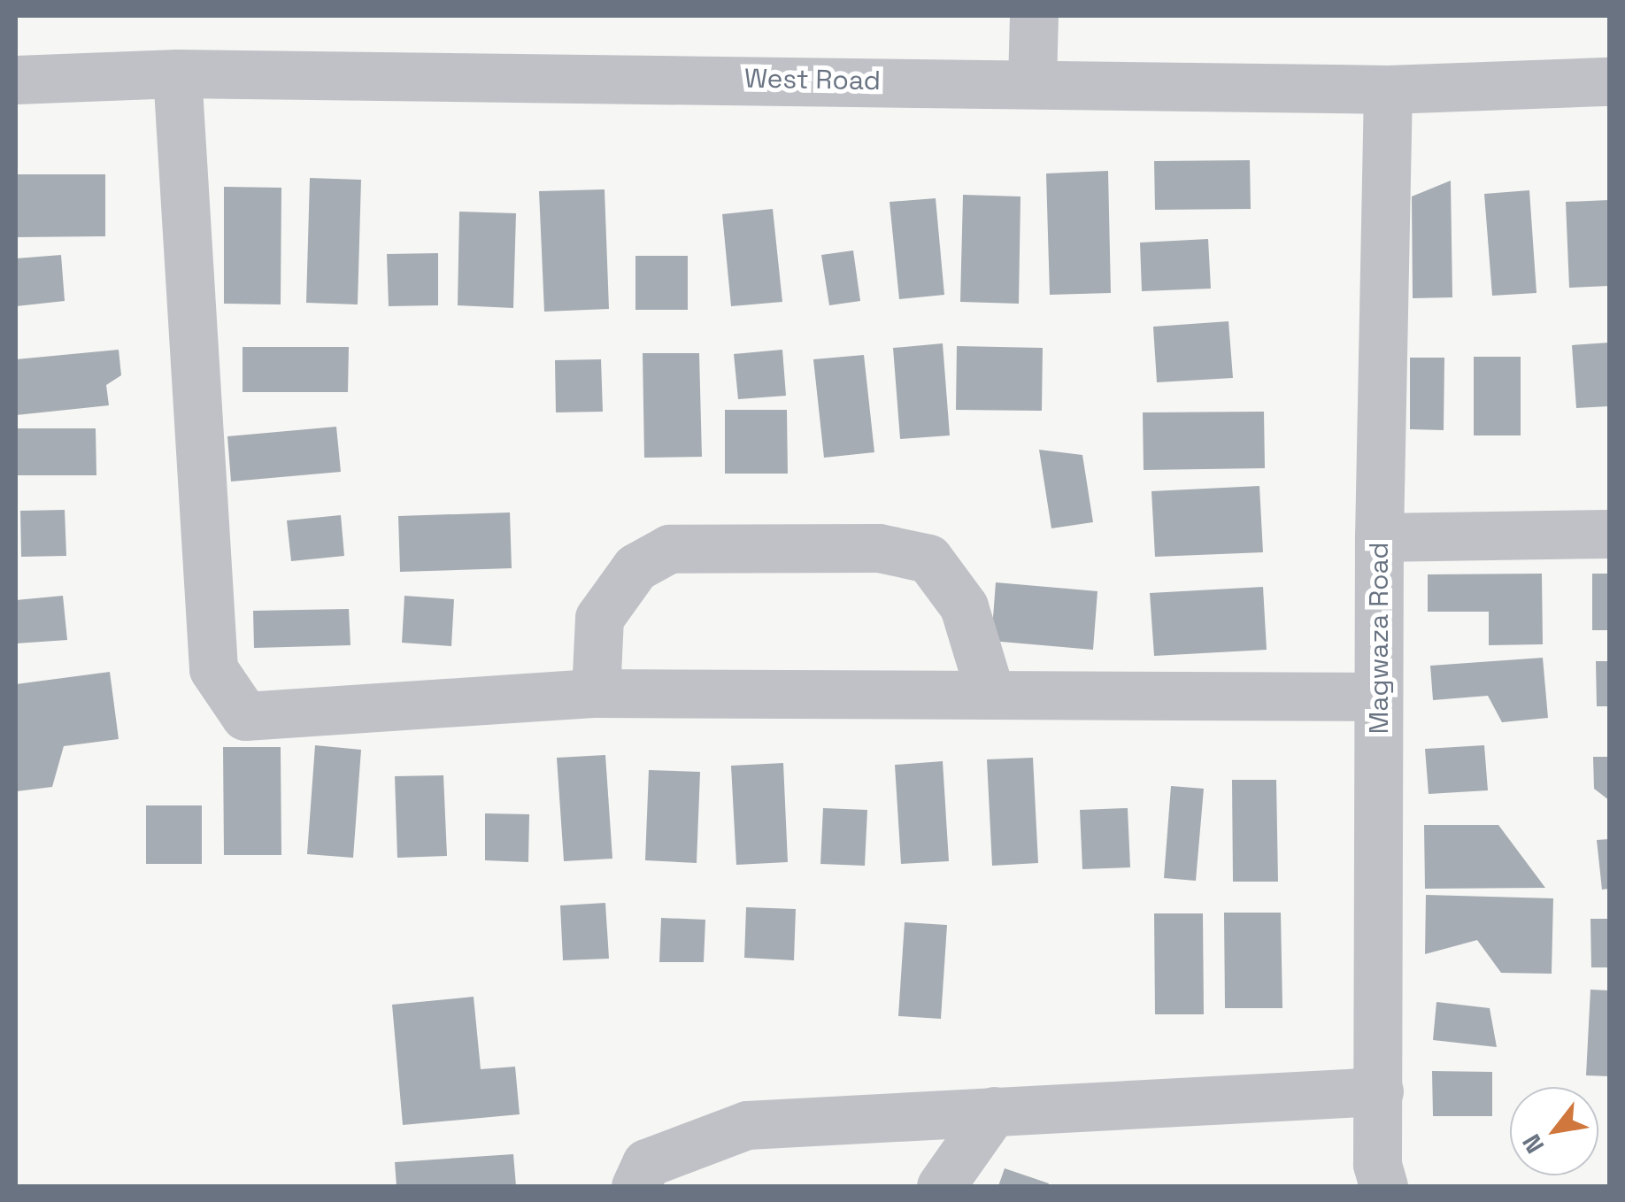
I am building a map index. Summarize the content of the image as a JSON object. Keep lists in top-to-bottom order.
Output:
{
  "streets": {
    "street": ["West Road", "Magwaza Road"]
  },
  "crossings": [
    ["West Road", "Magwaza Road"]
  ],
  "north": "bottom left"
}
